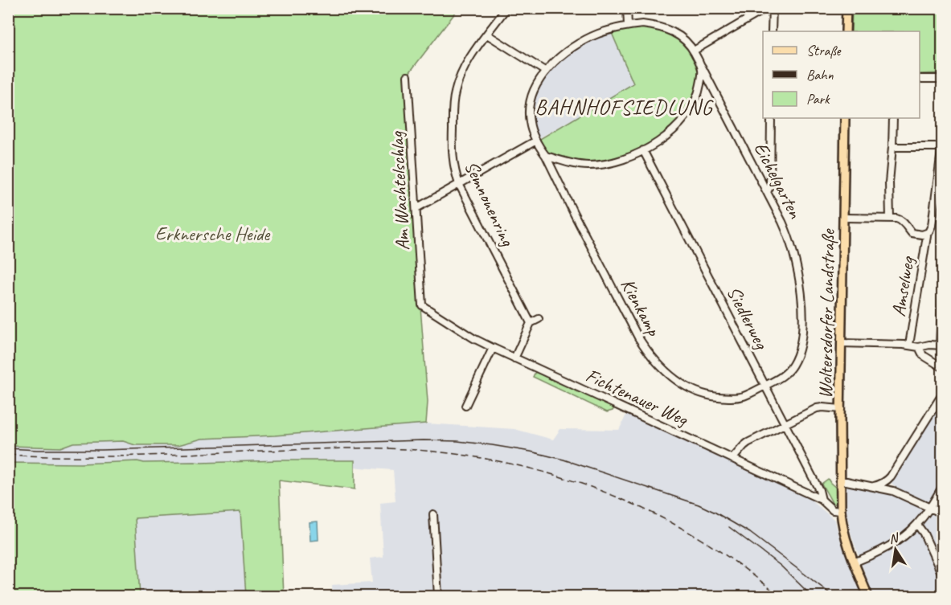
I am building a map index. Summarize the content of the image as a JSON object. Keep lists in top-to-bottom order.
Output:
{
  "streets": {
    "main road": ["Woltersdorfer Landstraße"],
    "street": [
      "Eichelgarten",
      "Am Wachtelschlag",
      "Semnonenring",
      "Amselweg",
      "Kienkamp",
      "Siedlerweg",
      "Fichtenauer Weg"
    ]
  },
  "crossings": [
    ["Eichelgarten", "Kienkamp"],
    ["Eichelgarten", "Siedlerweg"],
    ["Am Wachtelschlag", "Fichtenauer Weg"],
    ["Kienkamp", "Siedlerweg"],
    ["Woltersdorfer Landstraße", "Fichtenauer Weg"],
    ["Siedlerweg", "Fichtenauer Weg"]
  ],
  "districts": ["BAHNHOFSIEDLUNG"],
  "parks": ["Erknersche Heide"],
  "legend": ["Straße", "Bahn", "Park"],
  "north": "top"
}
